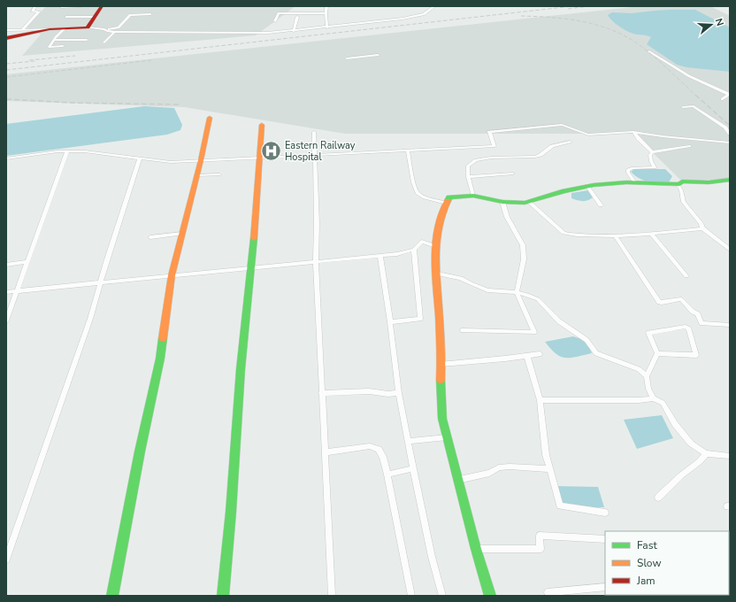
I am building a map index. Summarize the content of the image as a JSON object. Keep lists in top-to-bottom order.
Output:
{
  "places": {
    "hospital": ["Eastern Railway Hospital"]
  },
  "legend": ["Fast", "Slow", "Jam"],
  "north": "right"
}
